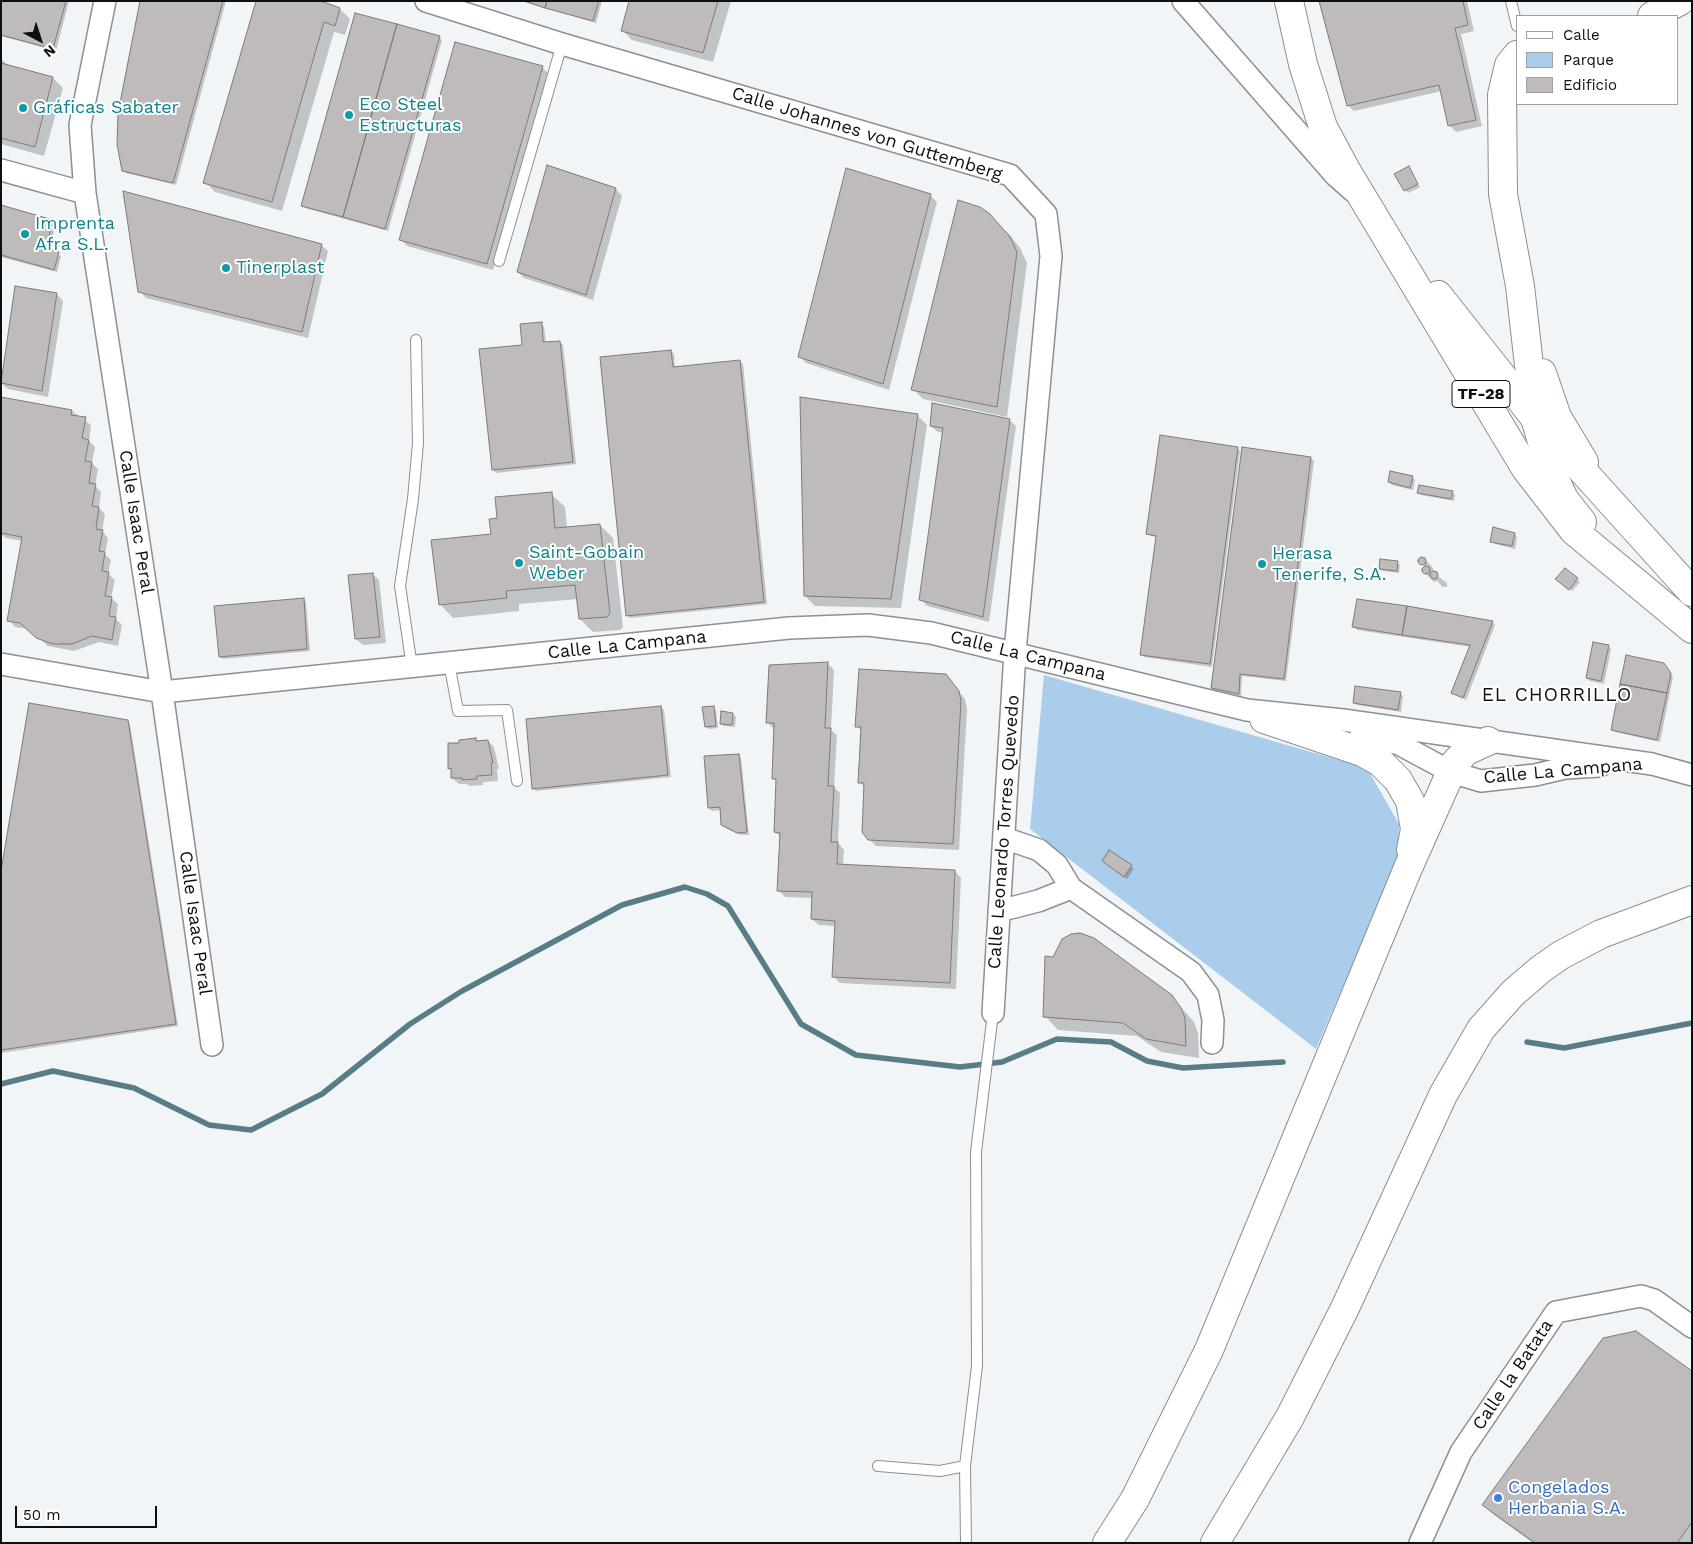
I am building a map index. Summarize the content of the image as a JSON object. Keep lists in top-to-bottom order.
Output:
{
  "streets": {
    "main road": ["TF-28"],
    "street": [
      "Calle Johannes von Guttemberg",
      "Calle Isaac Peral",
      "Calle La Campana",
      "Calle Leonardo Torres Quevedo",
      "Calle la Batata"
    ]
  },
  "crossings": [
    ["Calle Johannes von Guttemberg", "Calle La Campana"],
    ["Calle Johannes von Guttemberg", "Calle Leonardo Torres Quevedo"],
    ["Calle Isaac Peral", "Calle La Campana"],
    ["Calle La Campana", "Calle Leonardo Torres Quevedo"]
  ],
  "districts": ["EL CHORRILLO"],
  "places": [
    "Gráficas Sabater",
    "Eco Steel Estructuras",
    "Imprenta Afra S.L.",
    "Tinerplast",
    "Saint-Gobain Weber",
    "Herasa Tenerife, S.A.",
    "Congelados Herbania S.A."
  ],
  "legend": ["Calle", "Parque", "Edificio"],
  "scale_bar": "50 m",
  "north": "bottom right"
}
